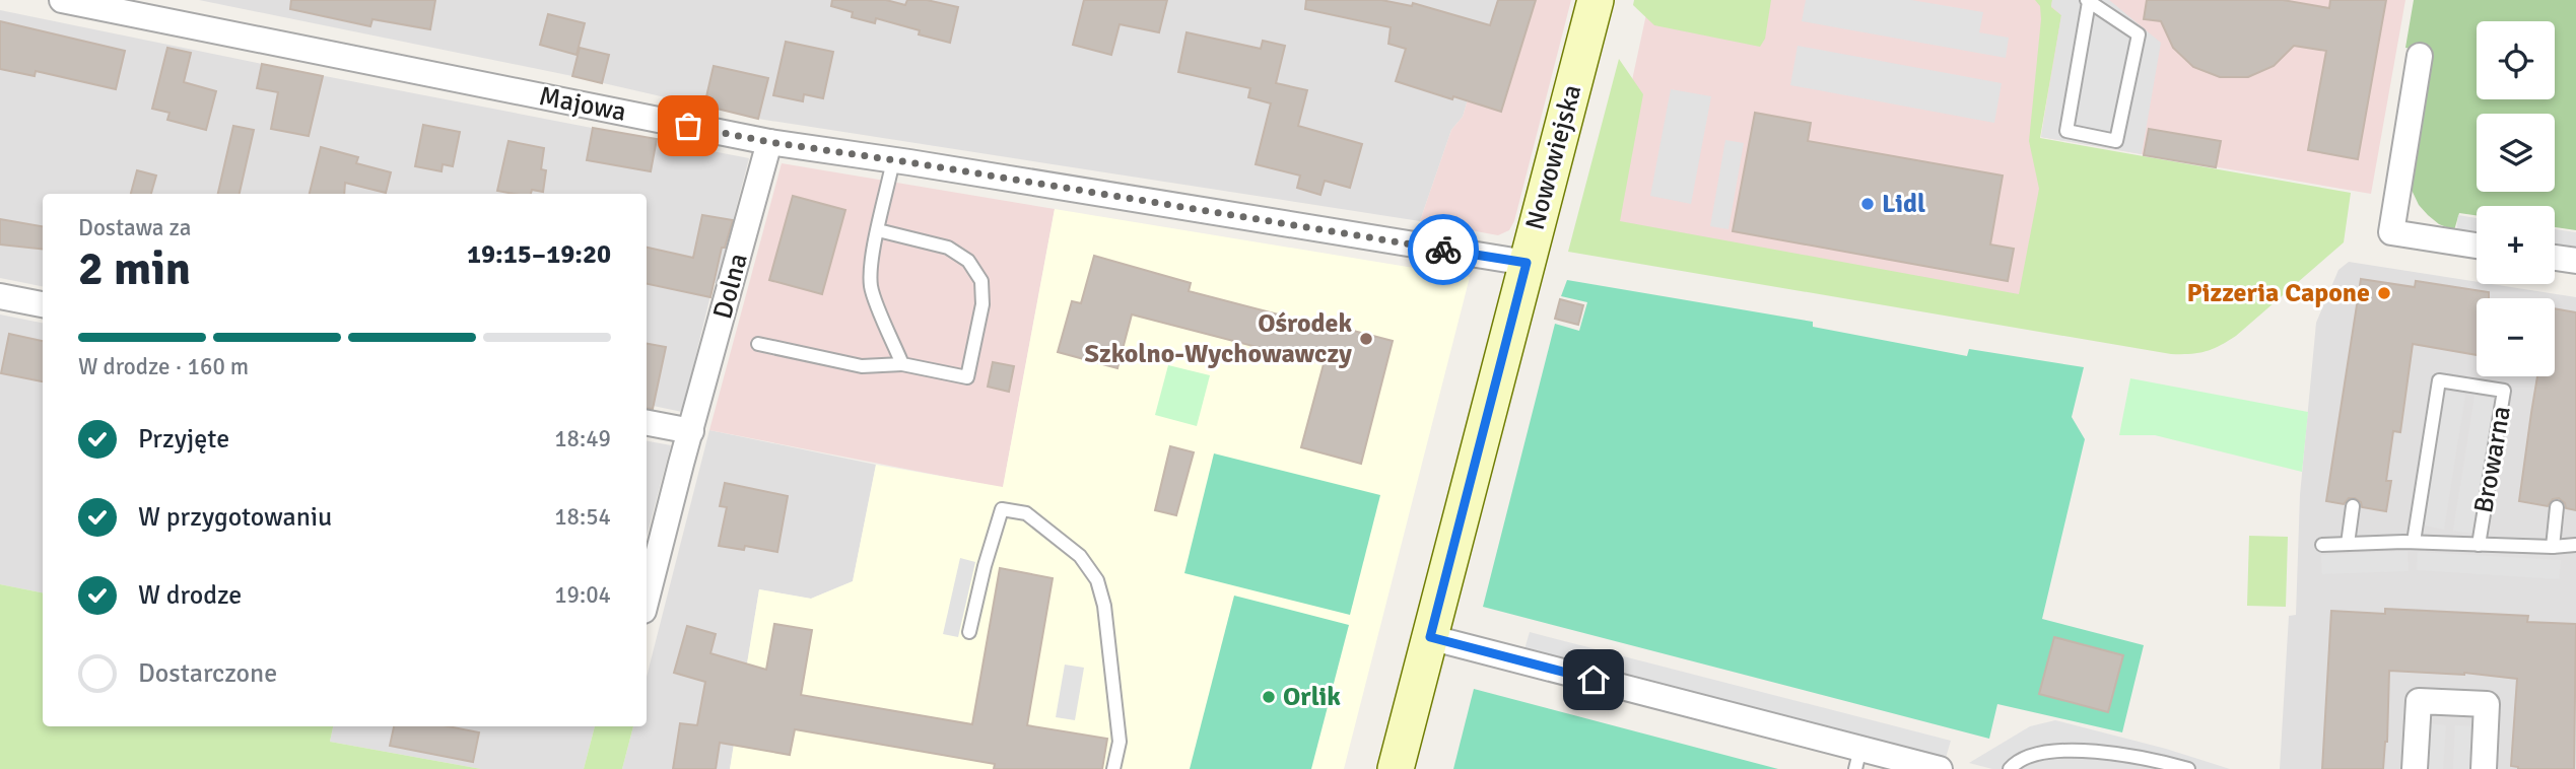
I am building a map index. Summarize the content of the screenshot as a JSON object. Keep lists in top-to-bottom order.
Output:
{
  "streets": {
    "street": ["Majowa", "Nowowiejska", "Dolna"],
    "lane": ["Browarna"]
  },
  "crossings": [
    ["Majowa", "Nowowiejska"],
    ["Majowa", "Dolna"]
  ],
  "places": [
    "Lidl",
    "Pizzeria Capone",
    "Ośrodek Szkolno-Wychowawczy",
    "Orlik"
  ],
  "page": {
    "map_buttons": ["+", "−"],
    "heading": ["2 min", "Dostawa za", "19:15–19:20"],
    "bar": "W drodze · 160 m",
    "list": [
      ["Przyjęte", "18:49"],
      ["W przygotowaniu", "18:54"],
      ["W drodze", "19:04"],
      "Dostarczone"
    ]
  }
}
